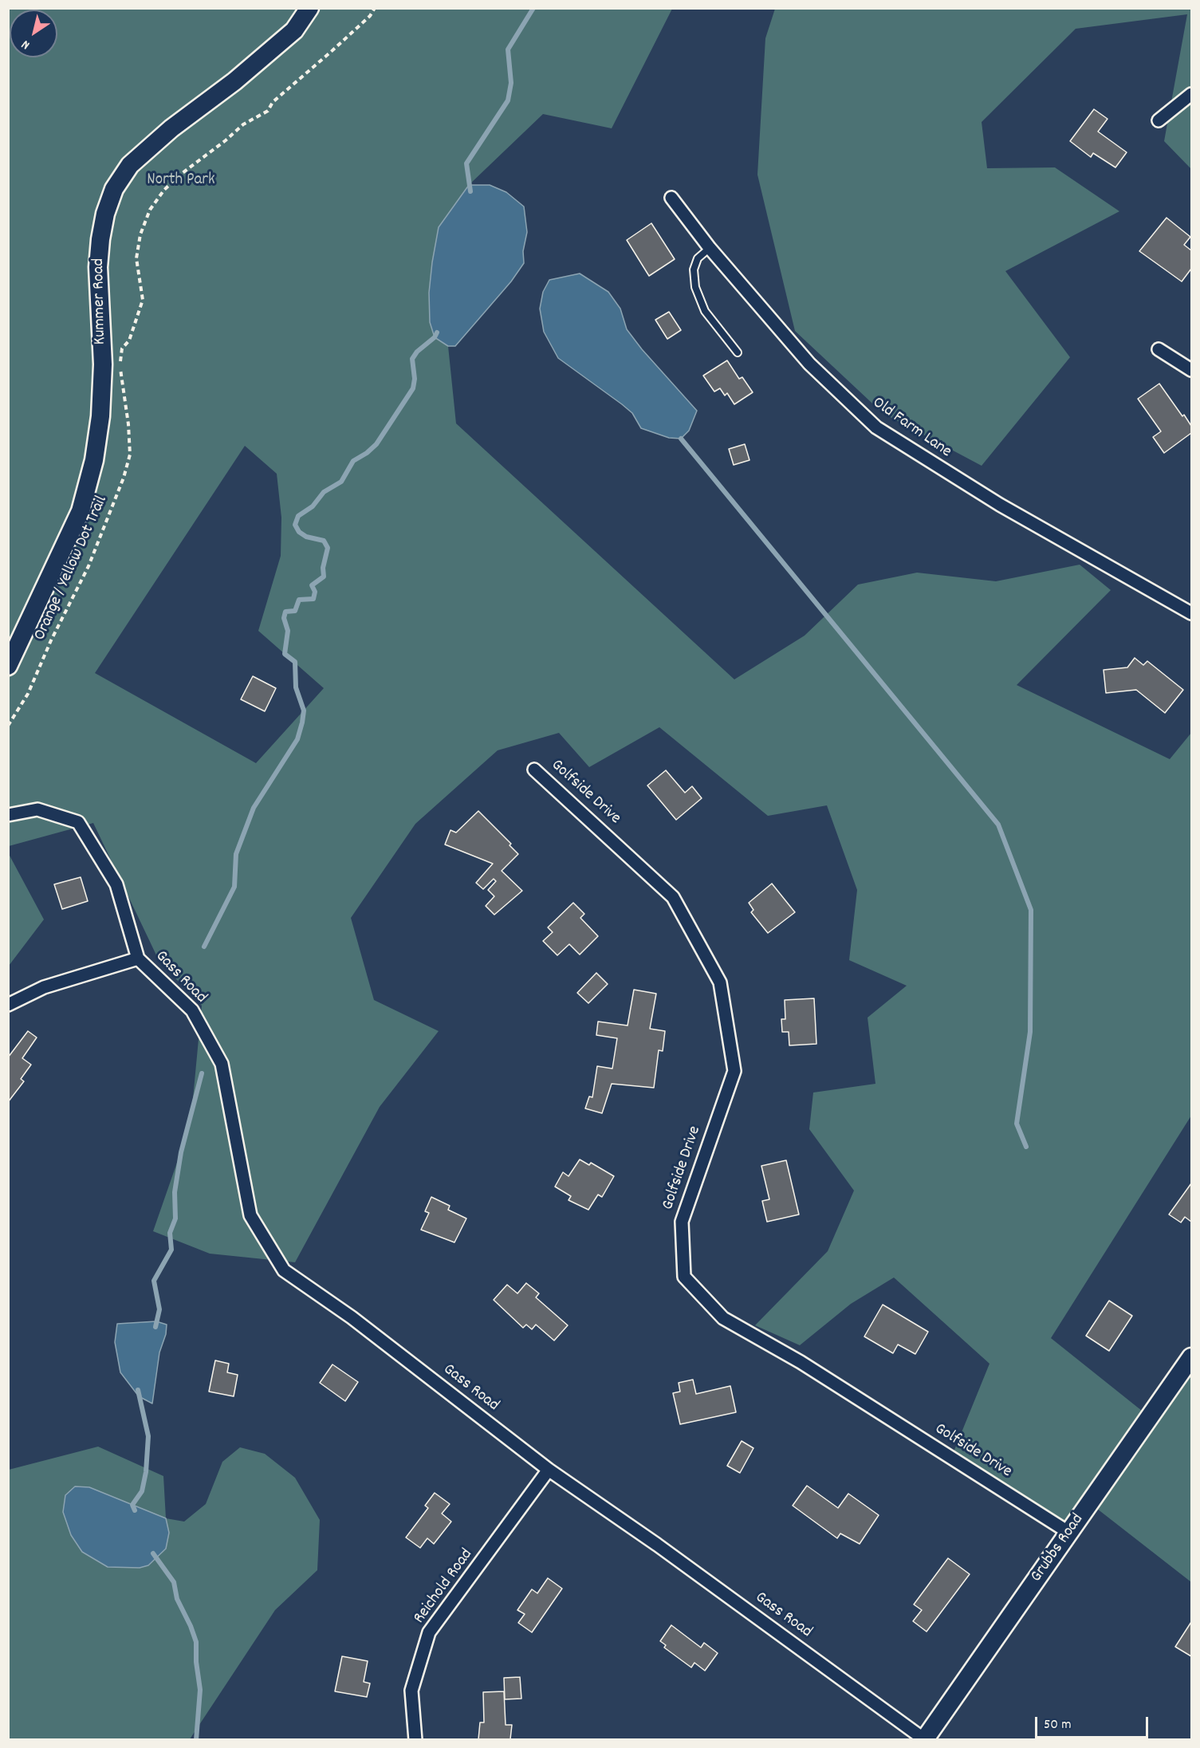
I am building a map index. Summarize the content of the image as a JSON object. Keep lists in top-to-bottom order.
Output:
{
  "streets": {
    "street": [
      "Kummer Road",
      "Old Farm Lane",
      "Golfside Drive",
      "Gass Road",
      "Grubbs Road",
      "Reichold Road"
    ],
    "path": ["Orange / Yellow Dot Trail"]
  },
  "crossings": [
    ["Golfside Drive", "Grubbs Road"],
    ["Gass Road", "Grubbs Road"],
    ["Gass Road", "Reichold Road"]
  ],
  "parks": ["North Park"],
  "scale_bar": "50 m",
  "north": "bottom left"
}
